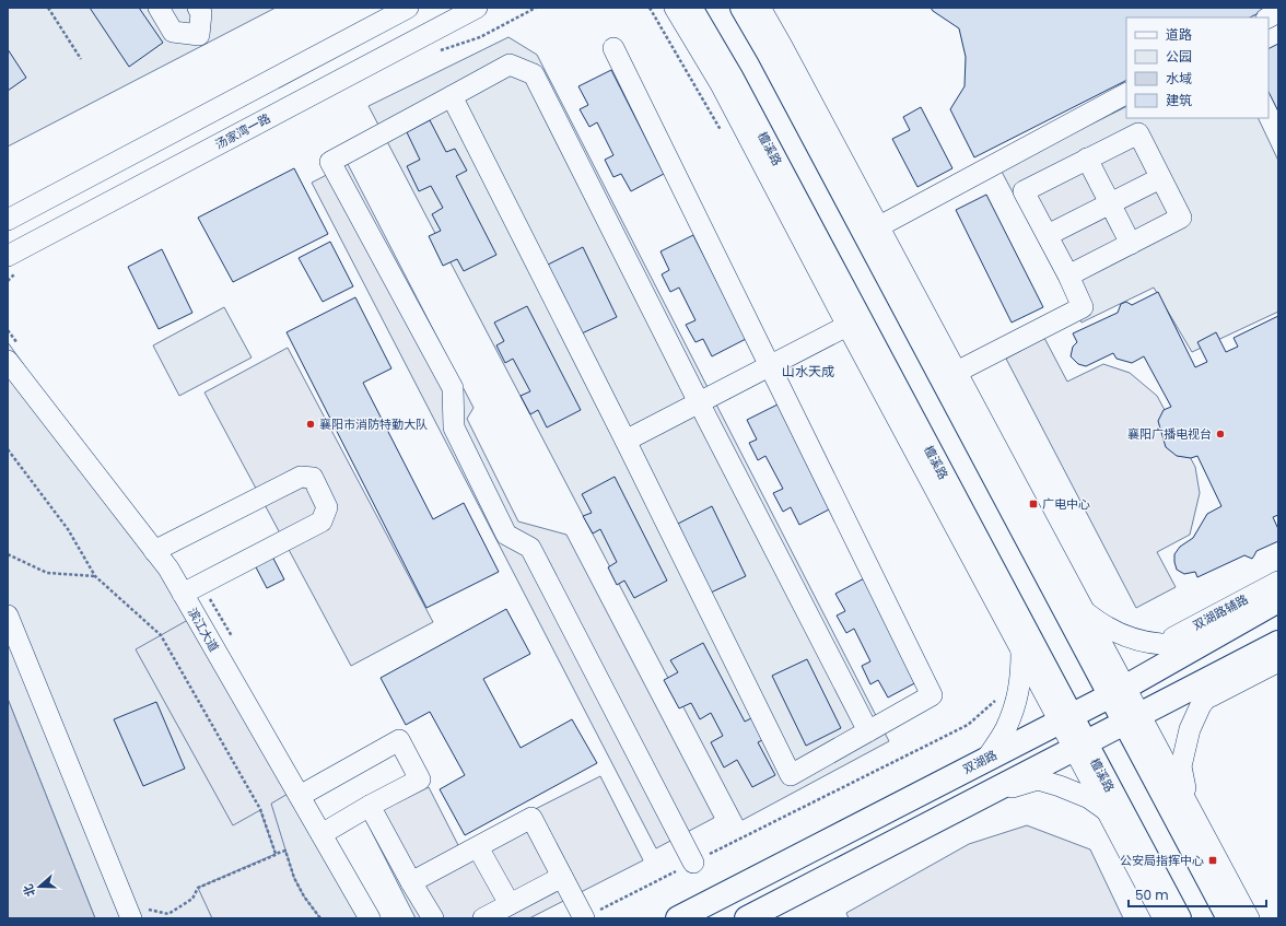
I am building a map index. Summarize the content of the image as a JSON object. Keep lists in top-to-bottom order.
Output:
{
  "streets": {
    "main road": ["檀溪路", "双湖路"],
    "street": ["汤家湾一路", "双湖路辅路", "滨江大道"]
  },
  "crossings": [
    ["檀溪路", "双湖路"]
  ],
  "districts": ["山水天成"],
  "places": {
    "other": ["襄阳市消防特勤大队", "襄阳广播电视台"],
    "transit": ["广电中心", "公安局指挥中心"]
  },
  "legend": [
    "道路",
    "公园",
    "水域",
    "建筑"
  ],
  "scale_bar": "50 m",
  "north": "left"
}
